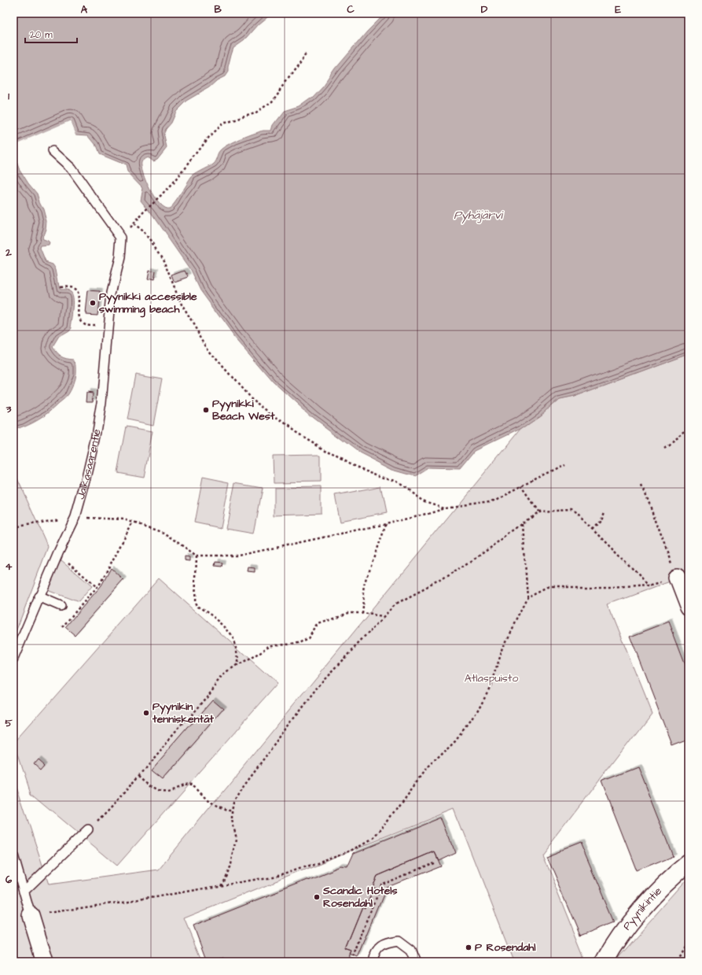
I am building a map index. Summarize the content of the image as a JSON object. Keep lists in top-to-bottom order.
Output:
{
  "streets": {
    "street": ["Pyynikintie"],
    "lane": ["Jalkasaarentie"]
  },
  "water": ["Pyhäjärvi"],
  "parks": ["Atlaspuisto"],
  "places": [
    "Pyynikki accessible swimming beach",
    "Pyynikki Beach West",
    "Pyynikin tenniskentät",
    "Scandic Hotels Rosendahl",
    "P Rosendahl"
  ],
  "scale_bar": "20 m",
  "grid": {
    "columns": [
      "A",
      "B",
      "C",
      "D",
      "E"
    ],
    "rows": [
      "1",
      "2",
      "3",
      "4",
      "5",
      "6"
    ]
  }
}
